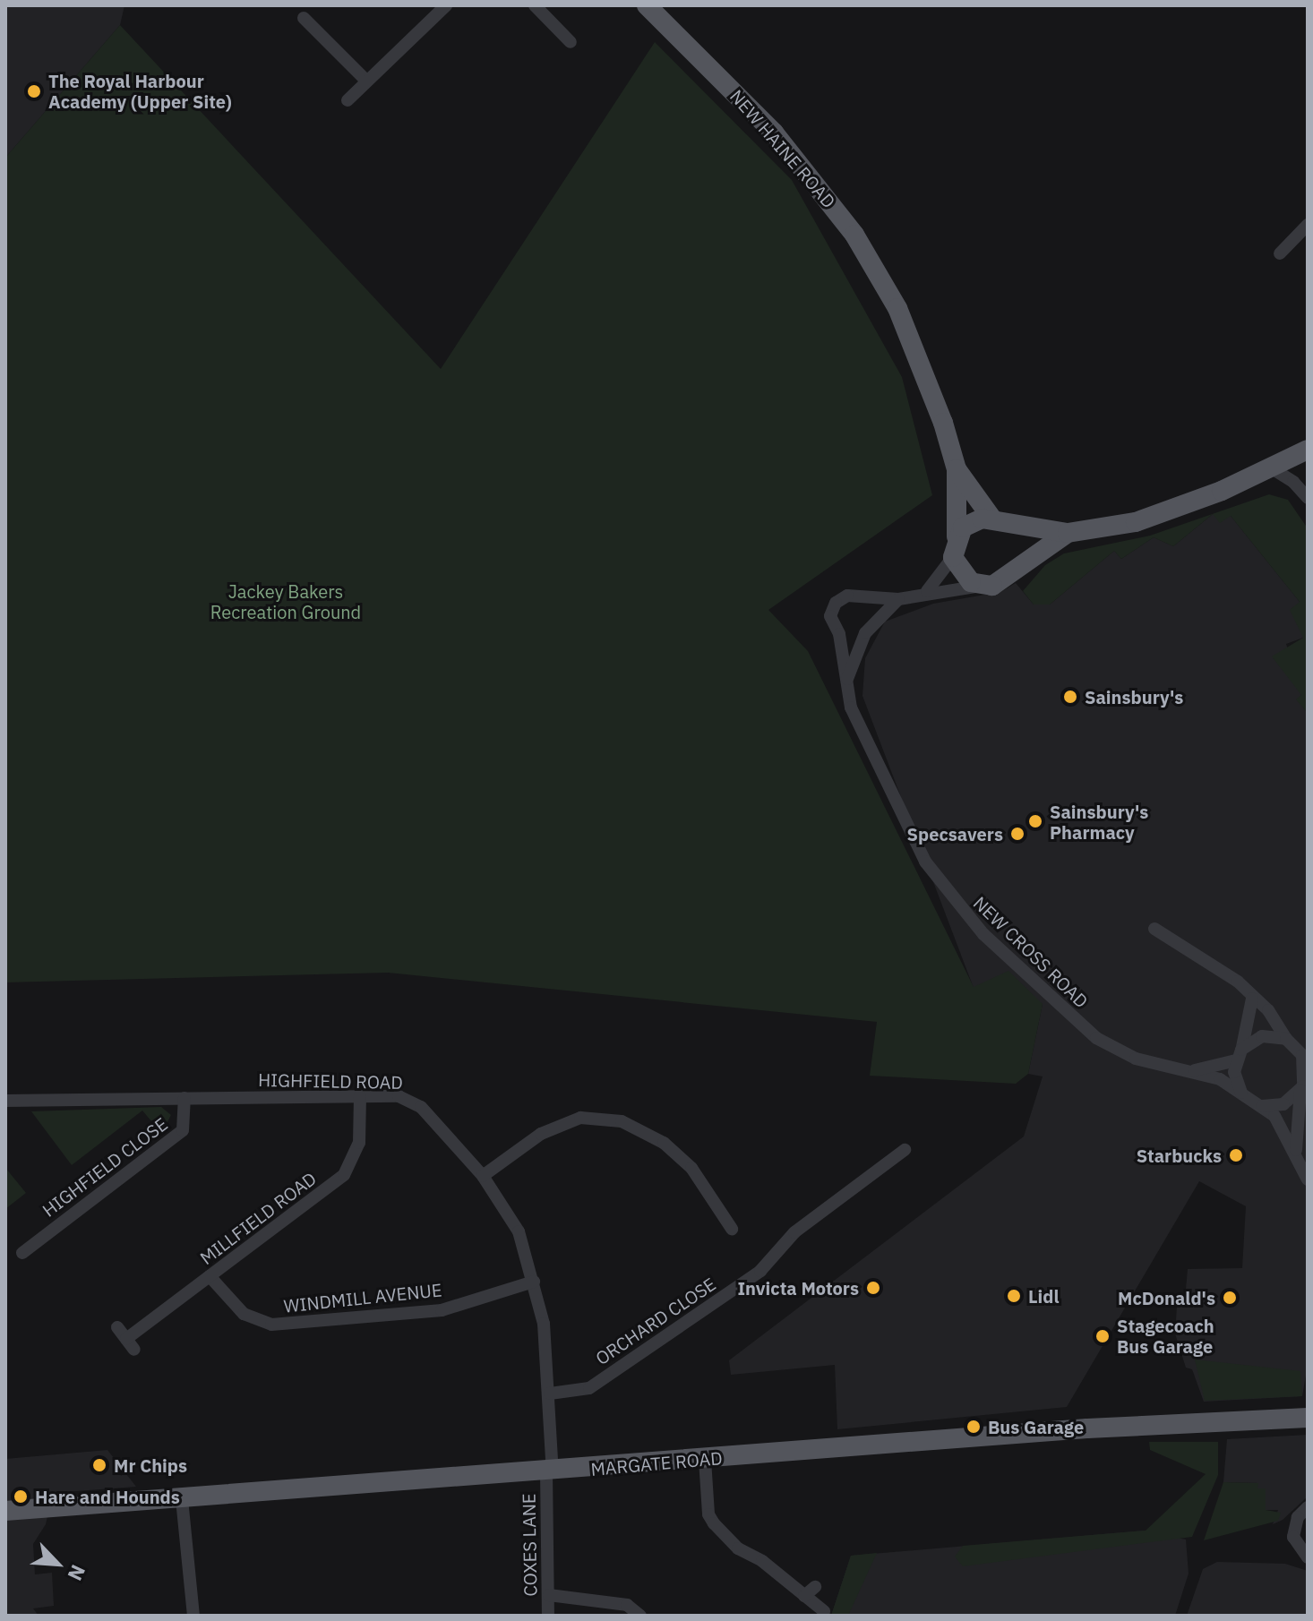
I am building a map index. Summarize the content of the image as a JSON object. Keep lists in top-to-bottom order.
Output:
{
  "streets": {
    "main road": ["NEW HAINE ROAD", "MARGATE ROAD"],
    "street": [
      "NEW CROSS ROAD",
      "HIGHFIELD ROAD",
      "HIGHFIELD CLOSE",
      "MILLFIELD ROAD",
      "WINDMILL AVENUE",
      "ORCHARD CLOSE",
      "COXES LANE"
    ]
  },
  "crossings": [
    ["NEW HAINE ROAD", "NEW CROSS ROAD"],
    ["HIGHFIELD ROAD", "HIGHFIELD CLOSE"],
    ["HIGHFIELD ROAD", "MILLFIELD ROAD"],
    ["HIGHFIELD ROAD", "WINDMILL AVENUE"],
    ["HIGHFIELD ROAD", "ORCHARD CLOSE"],
    ["HIGHFIELD ROAD", "MARGATE ROAD"],
    ["HIGHFIELD ROAD", "COXES LANE"],
    ["MILLFIELD ROAD", "WINDMILL AVENUE"],
    ["MARGATE ROAD", "COXES LANE"]
  ],
  "parks": ["Jackey Bakers Recreation Ground"],
  "places": [
    "The Royal Harbour Academy (Upper Site)",
    "Sainsbury's",
    "Sainsbury's Pharmacy",
    "Specsavers",
    "Starbucks",
    "Invicta Motors",
    "Lidl",
    "McDonald's",
    "Stagecoach Bus Garage",
    "Bus Garage",
    "Mr Chips",
    "Hare and Hounds"
  ],
  "north": "bottom right"
}
